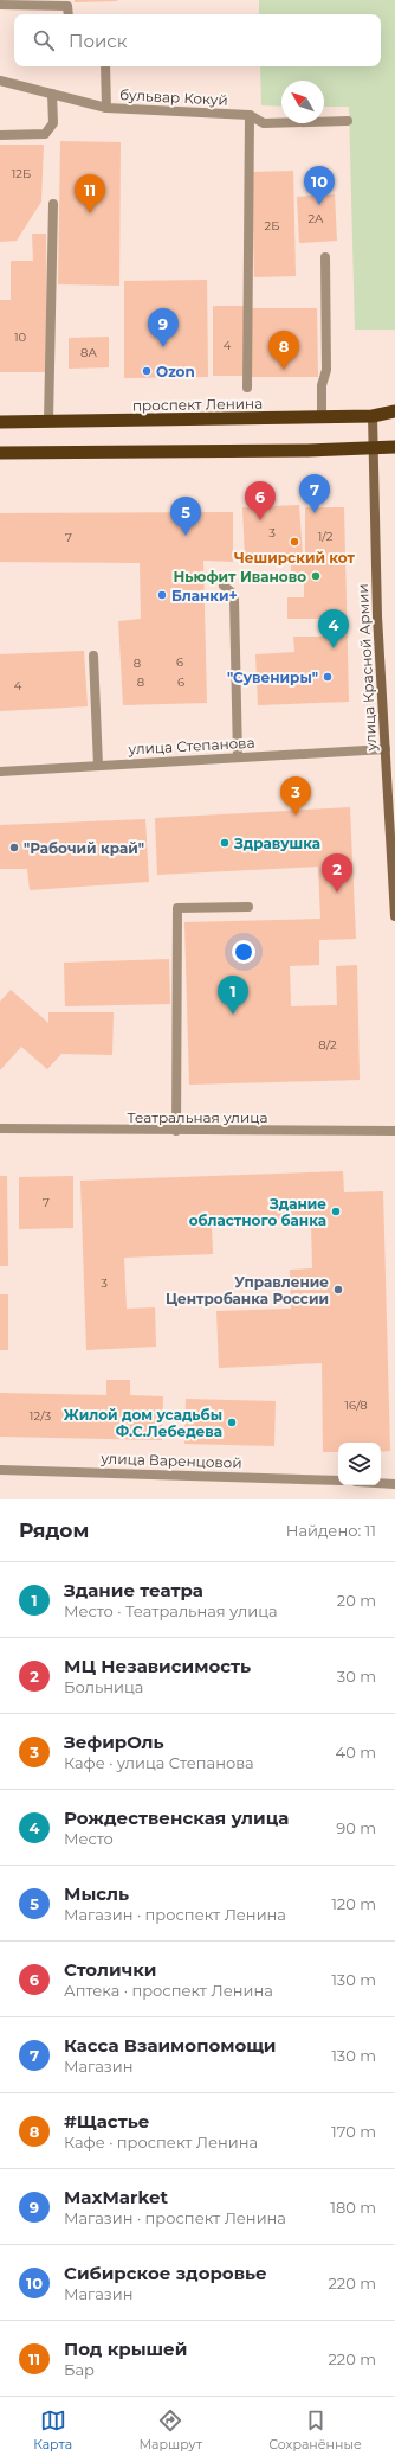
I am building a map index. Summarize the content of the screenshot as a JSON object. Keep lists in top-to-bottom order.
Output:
{
  "streets": {
    "highway": ["проспект Ленина"],
    "main road": ["улица Красной Армии"],
    "street": [
      "бульвар Кокуй",
      "улица Степанова",
      "Театральная улица",
      "улица Варенцовой"
    ]
  },
  "crossings": [
    ["проспект Ленина", "улица Красной Армии"],
    ["улица Красной Армии", "улица Степанова"]
  ],
  "places": [
    "Ozon",
    "Чеширский кот",
    "Ньюфит Иваново",
    "Бланки+",
    "\"Сувениры\"",
    "Здравушка",
    "\"Рабочий край\"",
    "Здание областного банка",
    "Управление Центробанка России",
    "Жилой дом усадьбы Ф.С.Лебедева"
  ],
  "house_numbers": [
    "12Б",
    "2А",
    "2Б",
    "10",
    "4",
    "8А",
    "3",
    "1/2",
    "7",
    "6",
    "8",
    "8",
    "6",
    "4",
    "8/2",
    "7",
    "3",
    "16/8",
    "12/3"
  ],
  "north": "top left",
  "page": {
    "search": "Поиск",
    "pins": [
      "10",
      "11",
      "9",
      "8",
      "7",
      "6",
      "5",
      "4",
      "3",
      "2",
      "1"
    ],
    "heading": ["Рядом", "Найдено: 11"],
    "list": [
      {
        "mark": "1",
        "name": "Здание театра",
        "note": "Место · Театральная улица",
        "value": "20 m"
      },
      {
        "mark": "2",
        "name": "МЦ Независимость",
        "note": "Больница",
        "value": "30 m"
      },
      {
        "mark": "3",
        "name": "ЗефирОль",
        "note": "Кафе · улица Степанова",
        "value": "40 m"
      },
      {
        "mark": "4",
        "name": "Рождественская улица",
        "note": "Место",
        "value": "90 m"
      },
      {
        "mark": "5",
        "name": "Мысль",
        "note": "Магазин · проспект Ленина",
        "value": "120 m"
      },
      {
        "mark": "6",
        "name": "Столички",
        "note": "Аптека · проспект Ленина",
        "value": "130 m"
      },
      {
        "mark": "7",
        "name": "Касса Взаимопомощи",
        "note": "Магазин",
        "value": "130 m"
      },
      {
        "mark": "8",
        "name": "#Щастье",
        "note": "Кафе · проспект Ленина",
        "value": "170 m"
      },
      {
        "mark": "9",
        "name": "MaxMarket",
        "note": "Магазин · проспект Ленина",
        "value": "180 m"
      },
      {
        "mark": "10",
        "name": "Сибирское здоровье",
        "note": "Магазин",
        "value": "220 m"
      },
      {
        "mark": "11",
        "name": "Под крышей",
        "note": "Бар",
        "value": "220 m"
      }
    ],
    "nav": ["Карта", "Маршрут", "Сохранённые"]
  }
}
